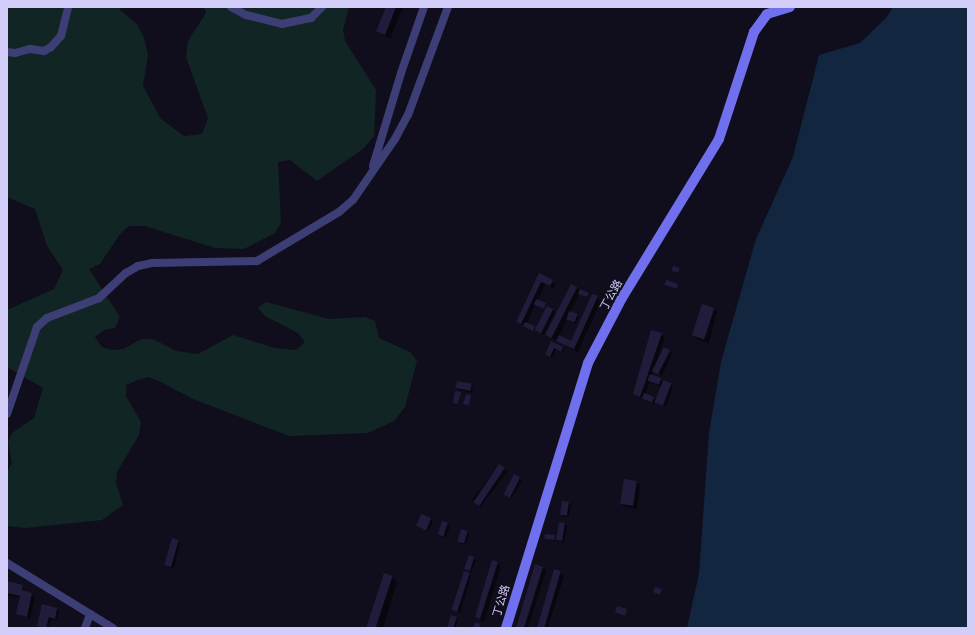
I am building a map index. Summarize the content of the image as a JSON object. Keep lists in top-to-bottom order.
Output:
{
  "streets": {
    "street": ["丁公路"]
  }
}
